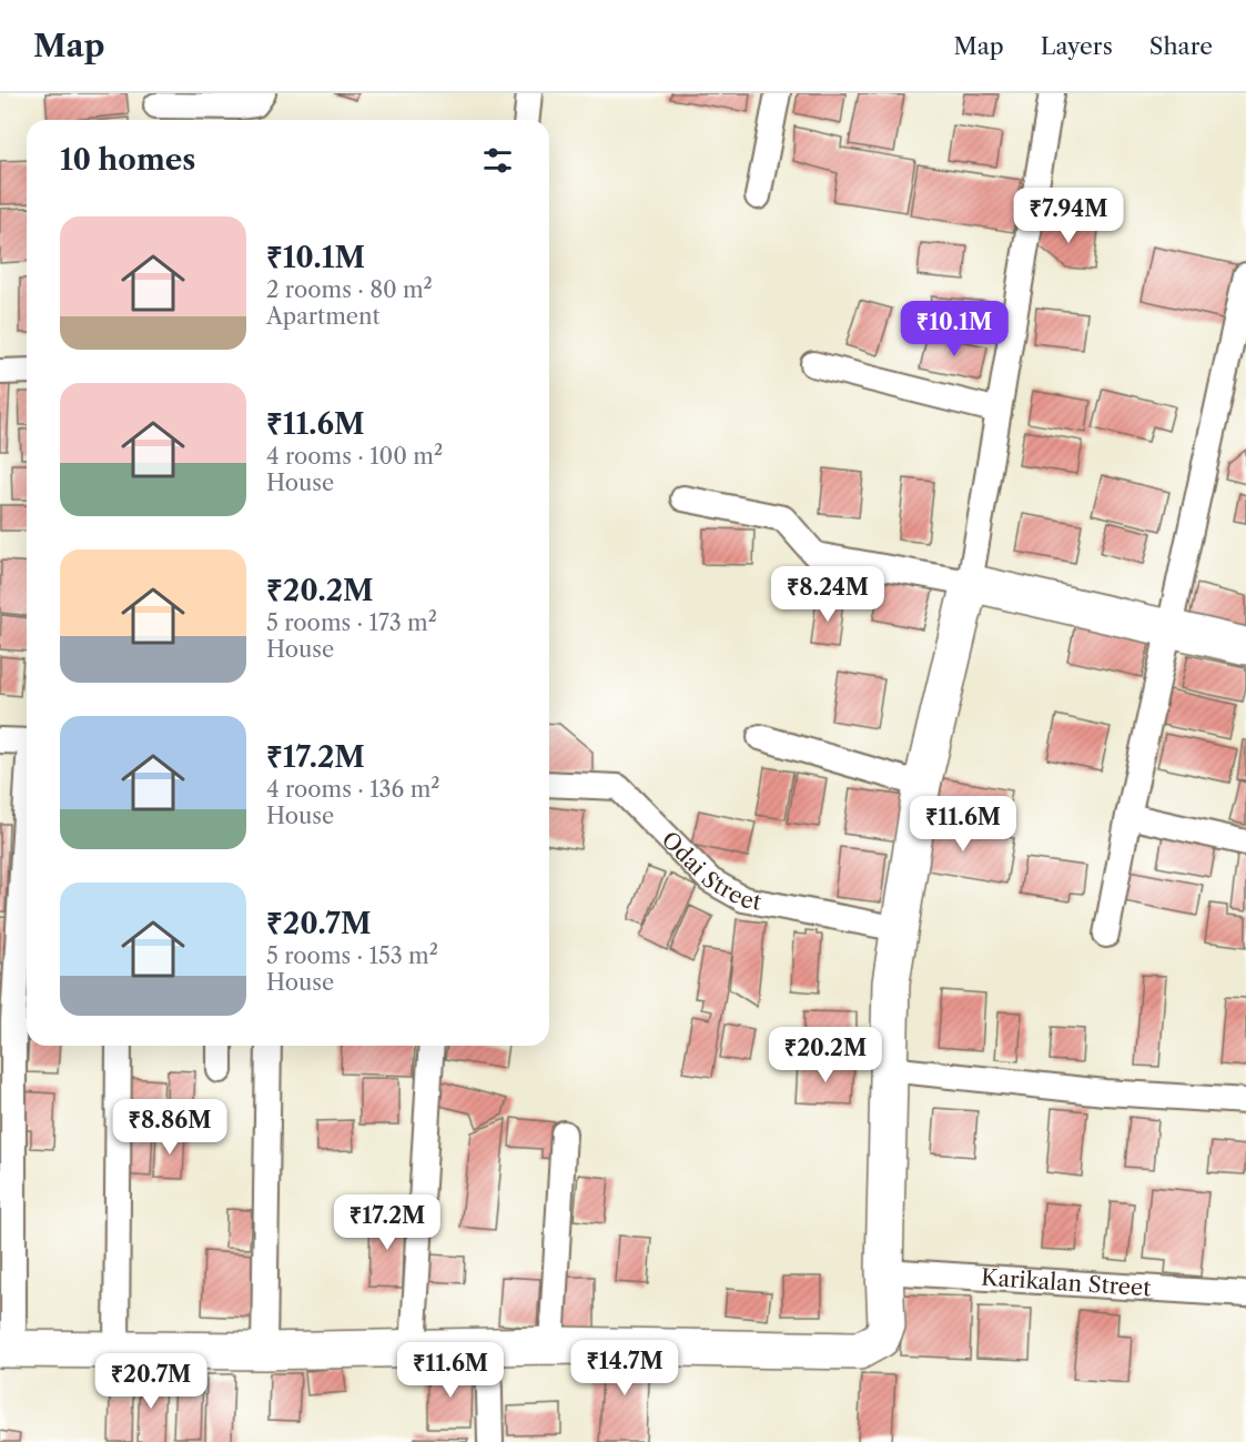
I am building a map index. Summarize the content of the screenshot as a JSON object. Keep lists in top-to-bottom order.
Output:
{
  "streets": {
    "street": ["Odai Street", "Karikalan Street"]
  },
  "page": {
    "header": "Map",
    "nav": ["Map", "Layers", "Share"],
    "heading": "10 homes",
    "price": [
      "₹7.94M",
      "₹10.1M",
      "₹8.24M",
      "₹11.6M",
      "₹20.2M",
      "₹8.86M",
      "₹17.2M",
      "₹14.7M",
      "₹11.6M",
      "₹20.7M"
    ],
    "list": [
      {
        "name": "₹10.1M",
        "note": "2 rooms · 80 m² · Apartment"
      },
      {
        "name": "₹11.6M",
        "note": "4 rooms · 100 m² · House"
      },
      {
        "name": "₹20.2M",
        "note": "5 rooms · 173 m² · House"
      },
      {
        "name": "₹17.2M",
        "note": "4 rooms · 136 m² · House"
      },
      {
        "name": "₹20.7M",
        "note": "5 rooms · 153 m² · House"
      }
    ]
  }
}
